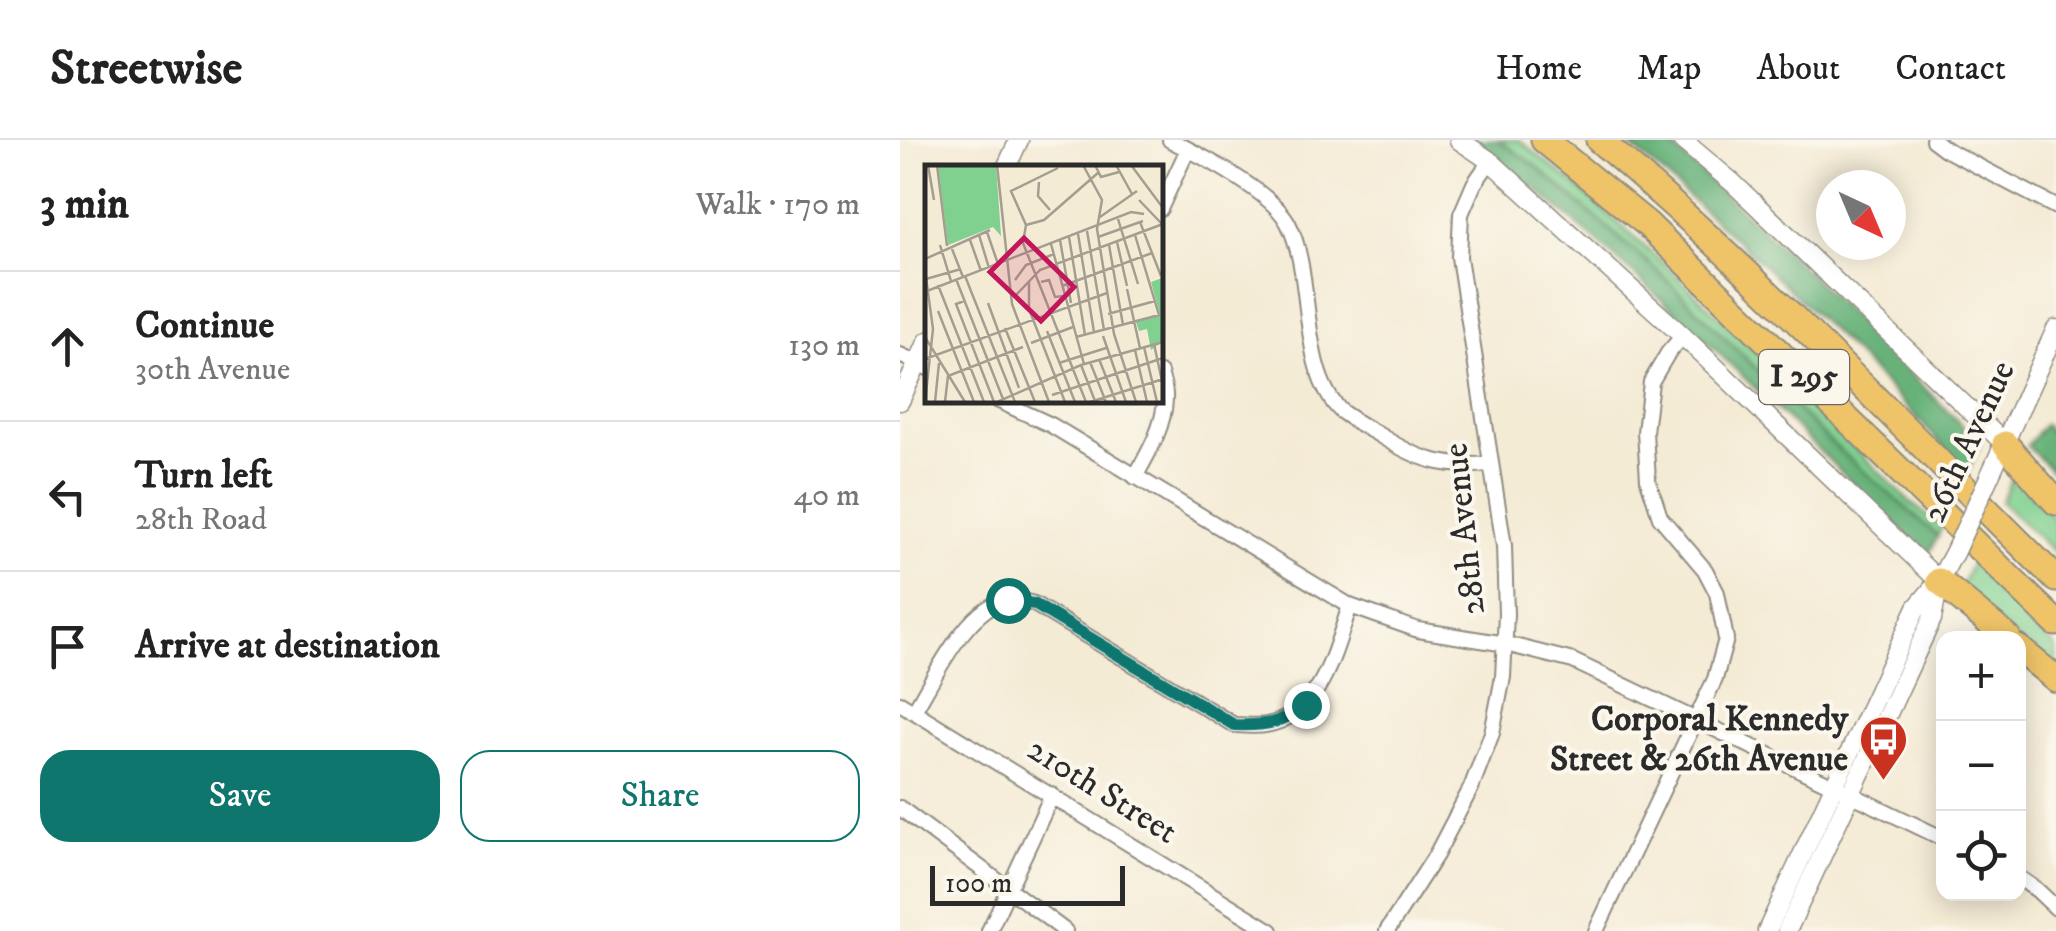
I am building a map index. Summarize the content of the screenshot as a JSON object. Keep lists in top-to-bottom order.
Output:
{
  "streets": {
    "highway": ["I 295"],
    "street": ["26th Avenue", "28th Avenue", "210th Street"]
  },
  "places": {
    "bus stop": ["Corporal Kennedy Street & 26th Avenue"]
  },
  "scale_bar": "100 m",
  "north": "bottom right",
  "page": {
    "header": "Streetwise",
    "nav": [
      "Home",
      "Map",
      "About",
      "Contact"
    ],
    "heading": ["3 min", "Walk · 170 m"],
    "list": [
      ["Continue", "30th Avenue", "130 m"],
      ["Turn left", "28th Road", "40 m"],
      "Arrive at destination"
    ],
    "map_buttons": ["+", "−"],
    "buttons": ["Save", "Share"],
    "scale": "100 m"
  }
}
